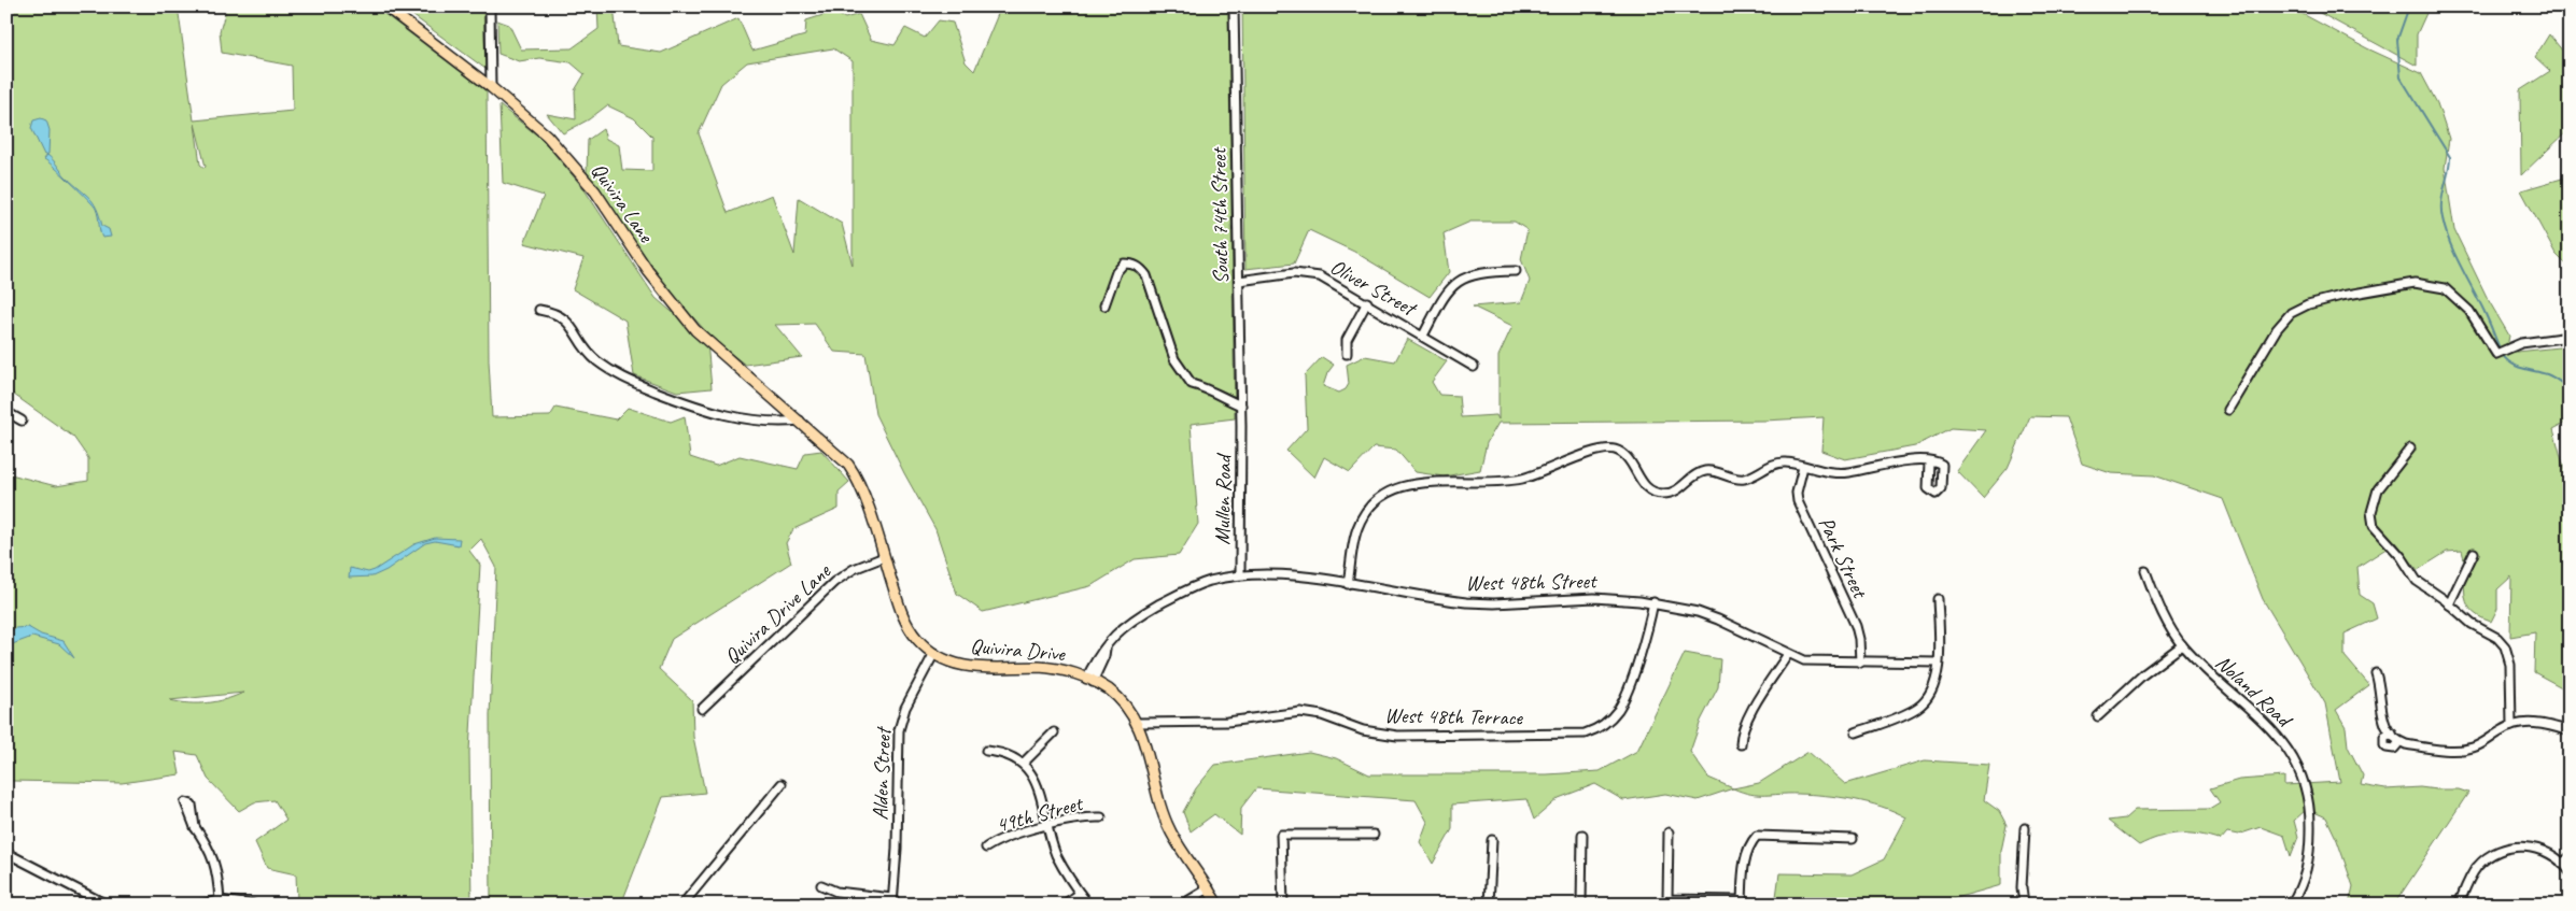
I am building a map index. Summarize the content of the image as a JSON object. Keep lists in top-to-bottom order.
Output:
{
  "streets": {
    "main road": ["Quivira Lane", "Quivira Drive"],
    "street": [
      "South 74th Street",
      "Oliver Street",
      "Mullen Road",
      "Park Street",
      "West 48th Street",
      "Quivira Drive Lane",
      "Noland Road",
      "West 48th Terrace",
      "Alden Street",
      "49th Street"
    ]
  },
  "crossings": [
    ["Quivira Lane", "Quivira Drive"],
    ["South 74th Street", "Oliver Street"],
    ["South 74th Street", "Mullen Road"],
    ["Mullen Road", "West 48th Street"],
    ["Park Street", "West 48th Street"],
    ["West 48th Street", "Quivira Drive"],
    ["West 48th Street", "West 48th Terrace"],
    ["Quivira Drive Lane", "Quivira Drive"],
    ["Quivira Drive", "West 48th Terrace"],
    ["Quivira Drive", "Alden Street"]
  ]
}
